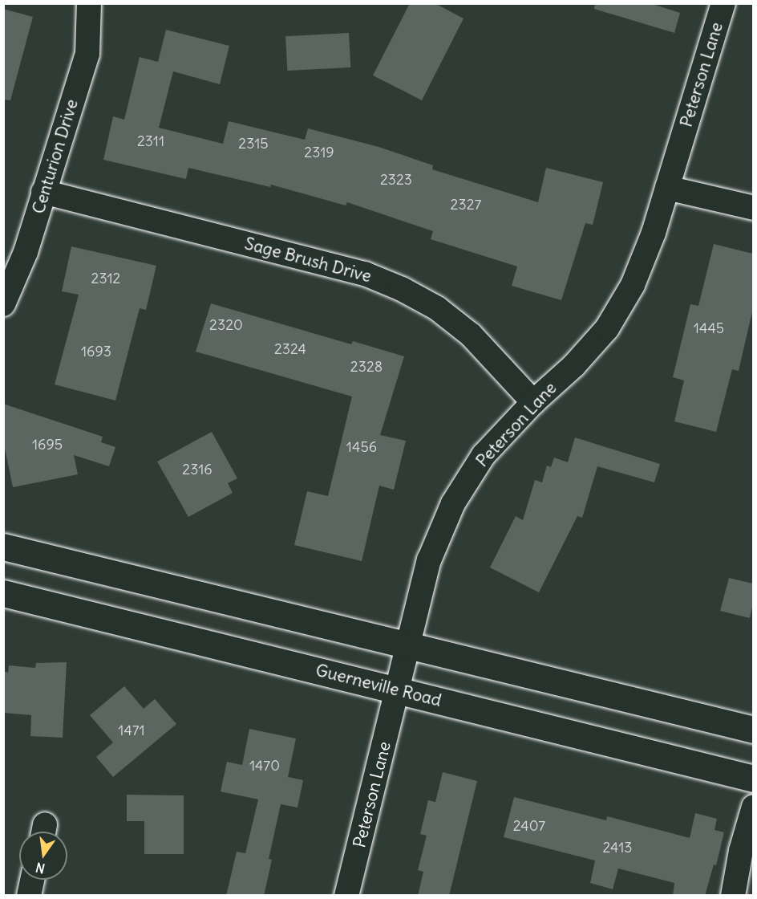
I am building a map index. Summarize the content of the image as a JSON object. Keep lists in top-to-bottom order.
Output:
{
  "streets": {
    "main road": ["Guerneville Road"],
    "street": ["Peterson Lane", "Centurion Drive", "Sage Brush Drive"]
  },
  "crossings": [
    ["Peterson Lane", "Sage Brush Drive"],
    ["Peterson Lane", "Guerneville Road"],
    ["Centurion Drive", "Sage Brush Drive"]
  ],
  "house_numbers": [
    "2311",
    "2315",
    "2319",
    "2323",
    "2327",
    "2312",
    "2320",
    "1445",
    "2324",
    "1693",
    "2328",
    "1695",
    "1456",
    "2316",
    "1471",
    "1470",
    "2407",
    "2413"
  ],
  "north": "bottom"
}
